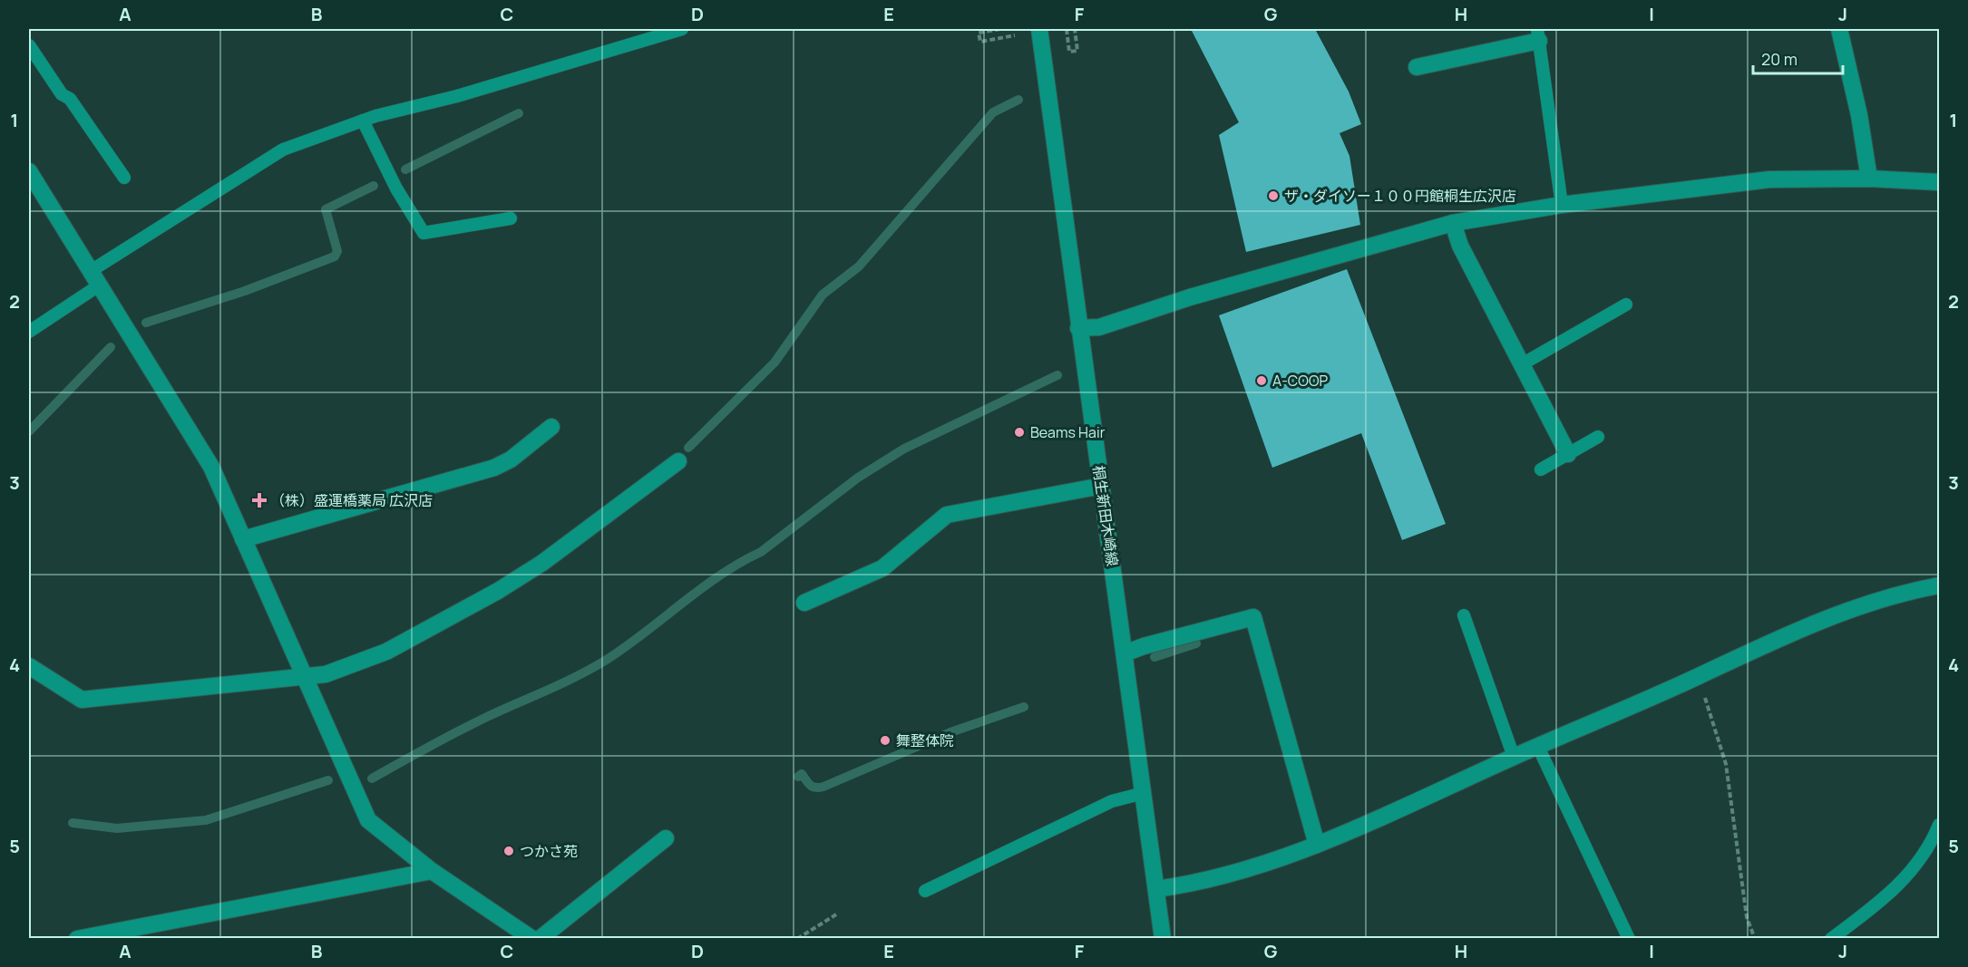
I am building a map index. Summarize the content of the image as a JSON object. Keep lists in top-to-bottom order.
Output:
{
  "streets": {
    "street": ["桐生新田木崎線"]
  },
  "places": {
    "other": [
      "ザ・ダイソー１００円館桐生広沢店",
      "A-COOP",
      "Beams Hair",
      "舞整体院",
      "つかさ苑"
    ],
    "health": ["（株）盛運橋薬局 広沢店"]
  },
  "scale_bar": "20 m",
  "grid": {
    "columns": [
      "A",
      "B",
      "C",
      "D",
      "E",
      "F",
      "G",
      "H",
      "I",
      "J"
    ],
    "rows": [
      "1",
      "2",
      "3",
      "4",
      "5"
    ]
  }
}
